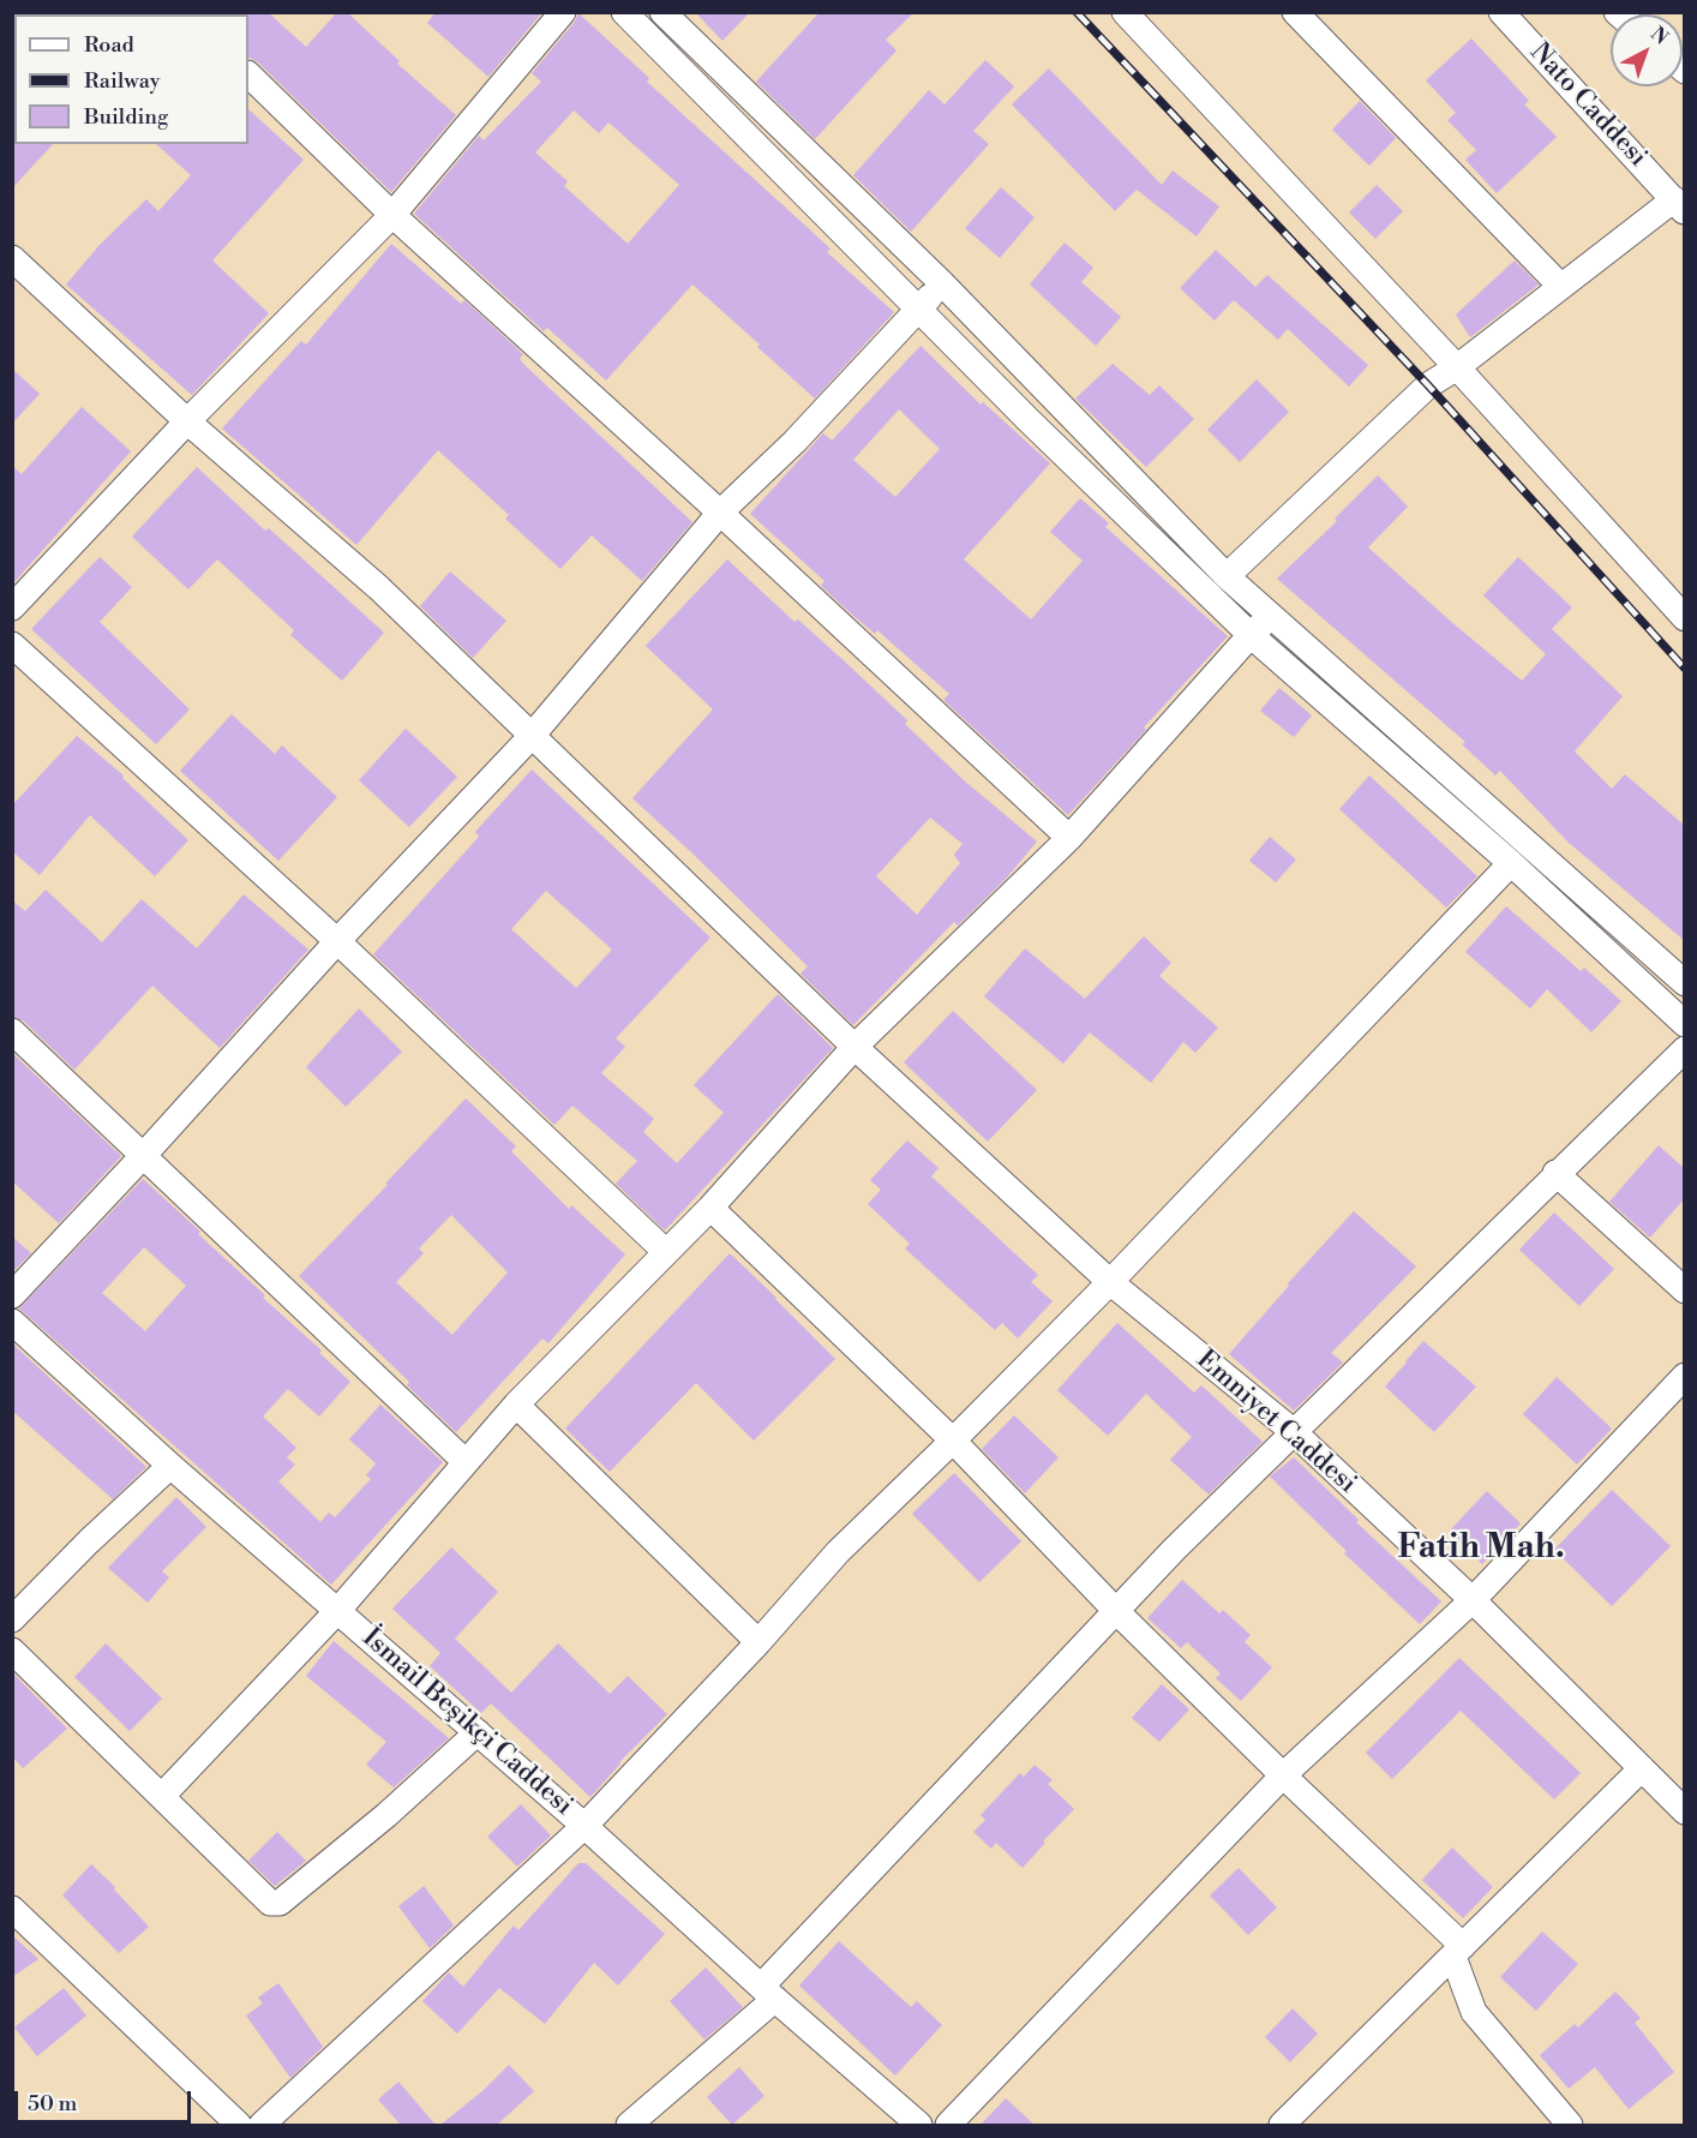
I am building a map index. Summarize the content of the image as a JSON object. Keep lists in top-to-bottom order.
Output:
{
  "streets": {
    "street": ["Nato Caddesi", "Emniyet Caddesi", "İsmail Beşikçi Caddesi"]
  },
  "districts": ["Fatih Mah."],
  "legend": ["Road", "Railway", "Building"],
  "scale_bar": "50 m",
  "north": "top right"
}
